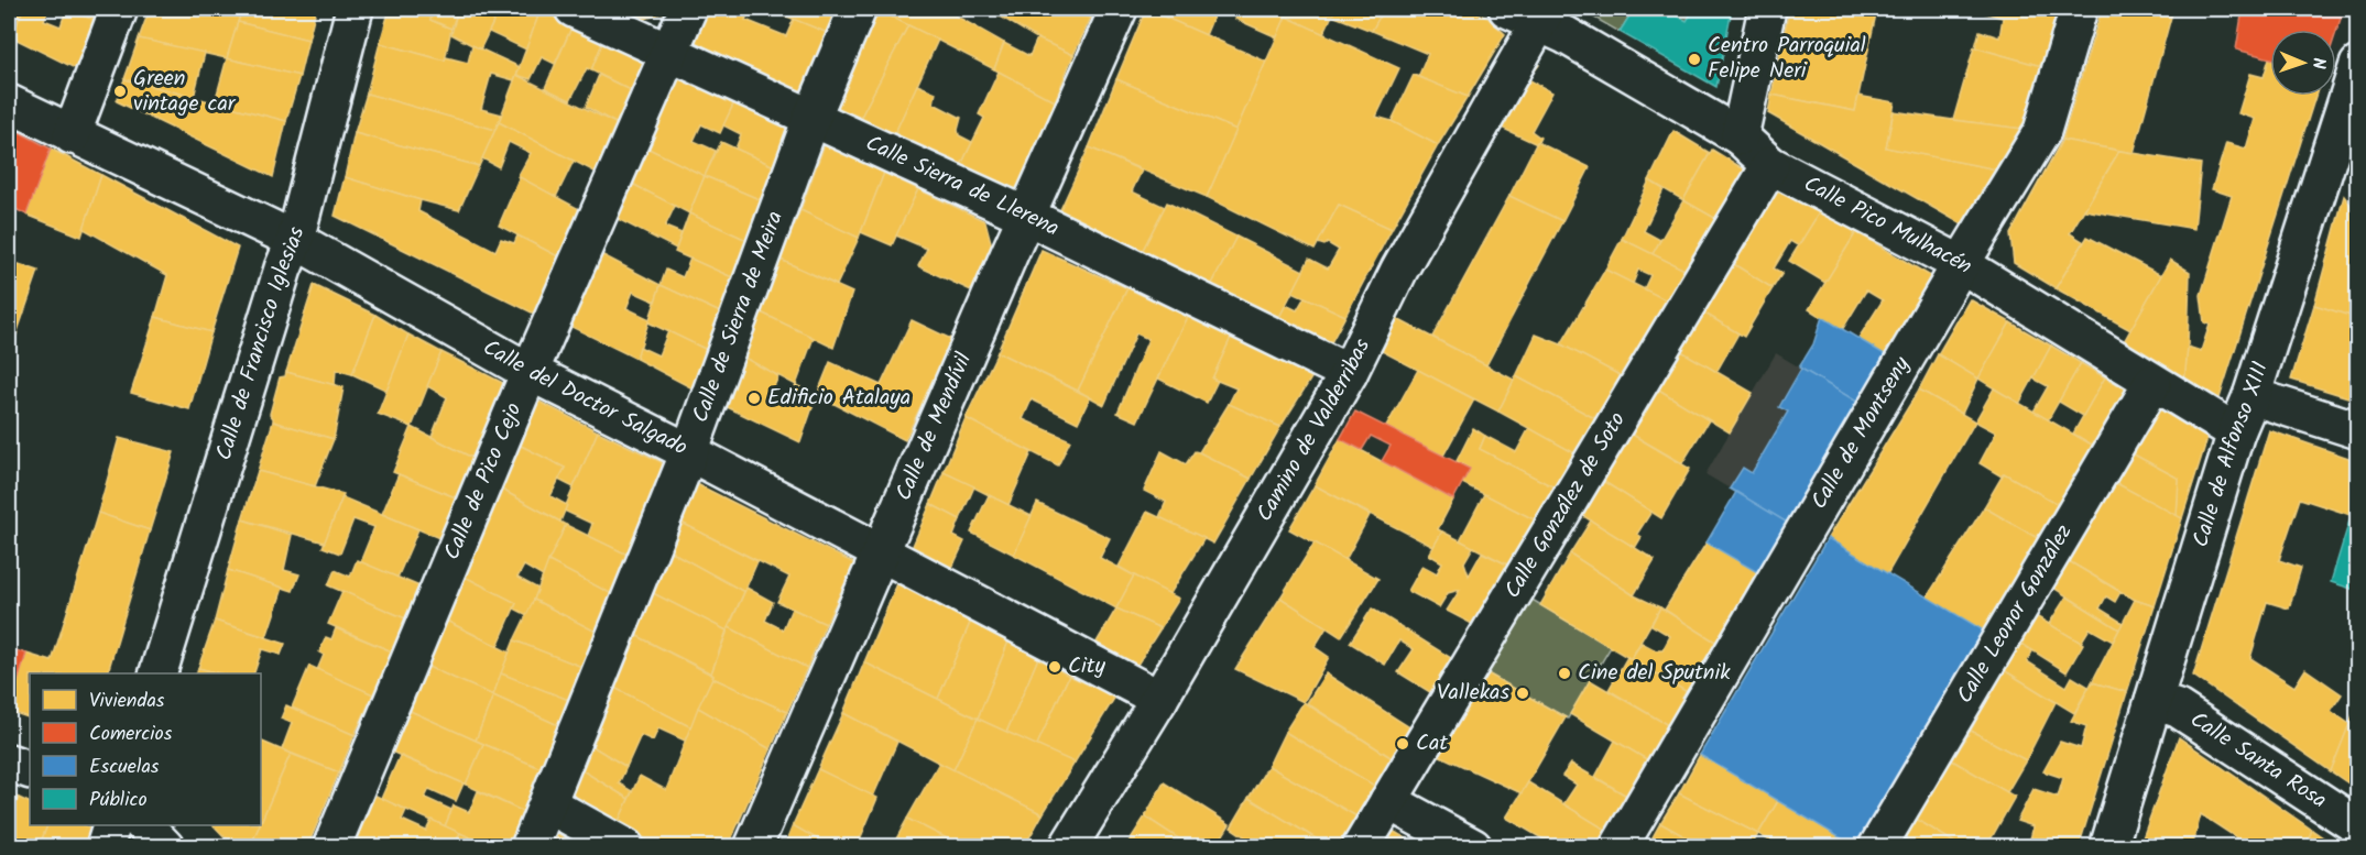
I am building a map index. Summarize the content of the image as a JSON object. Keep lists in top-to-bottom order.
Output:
{
  "streets": {
    "street": [
      "Calle Sierra de Llerena",
      "Calle Pico Mulhacén",
      "Calle de Sierra de Meira",
      "Calle de Francisco Iglesias",
      "Calle del Doctor Salgado",
      "Calle de Mendívil",
      "Camino de Valderribas",
      "Calle de Montseny",
      "Calle de Alfonso XIII",
      "Calle de Pico Cejo",
      "Calle González de Soto",
      "Calle Leonor González",
      "Calle Santa Rosa"
    ]
  },
  "crossings": [
    ["Calle Sierra de Llerena", "Calle de Sierra de Meira"],
    ["Calle Sierra de Llerena", "Calle de Mendívil"],
    ["Calle Sierra de Llerena", "Camino de Valderribas"],
    ["Calle Sierra de Llerena", "Calle de Pico Cejo"],
    ["Calle Pico Mulhacén", "Camino de Valderribas"],
    ["Calle Pico Mulhacén", "Calle de Montseny"],
    ["Calle Pico Mulhacén", "Calle de Alfonso XIII"],
    ["Calle Pico Mulhacén", "Calle González de Soto"],
    ["Calle Pico Mulhacén", "Calle Leonor González"],
    ["Calle de Sierra de Meira", "Calle del Doctor Salgado"],
    ["Calle de Francisco Iglesias", "Calle del Doctor Salgado"],
    ["Calle del Doctor Salgado", "Calle de Mendívil"],
    ["Calle del Doctor Salgado", "Camino de Valderribas"],
    ["Calle del Doctor Salgado", "Calle de Pico Cejo"],
    ["Calle de Alfonso XIII", "Calle Santa Rosa"]
  ],
  "places": [
    "Centro Parroquial Felipe Neri",
    "Green vintage car",
    "Edificio Atalaya",
    "City",
    "Cine del Sputnik",
    "Vallekas",
    "Cat"
  ],
  "legend": [
    "Viviendas",
    "Comercios",
    "Escuelas",
    "Público"
  ],
  "north": "right"
}
